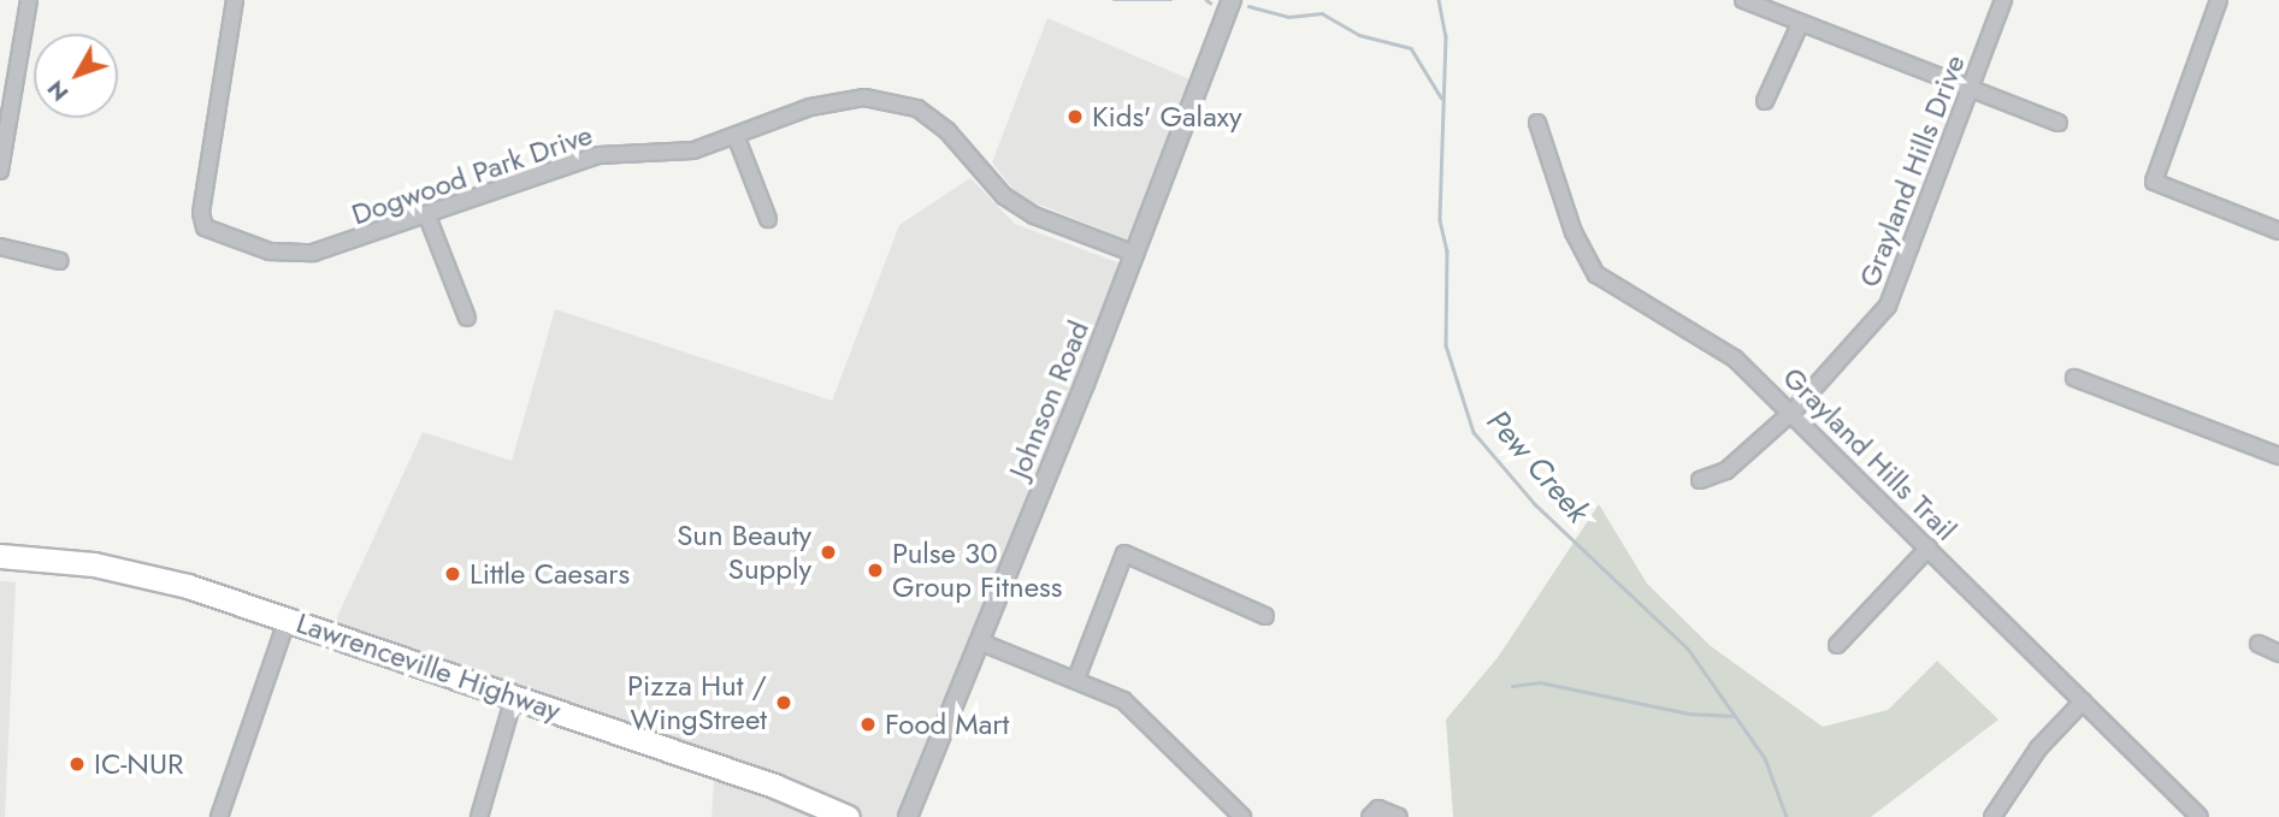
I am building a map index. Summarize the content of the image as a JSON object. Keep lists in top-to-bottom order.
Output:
{
  "streets": {
    "main road": ["Lawrenceville Highway"],
    "street": [
      "Grayland Hills Drive",
      "Dogwood Park Drive",
      "Johnson Road",
      "Grayland Hills Trail"
    ]
  },
  "crossings": [
    ["Grayland Hills Drive", "Grayland Hills Trail"],
    ["Dogwood Park Drive", "Johnson Road"]
  ],
  "water": ["Pew Creek"],
  "places": [
    "Kids' Galaxy",
    "Sun Beauty Supply",
    "Pulse 30 Group Fitness",
    "Little Caesars",
    "Pizza Hut / WingStreet",
    "Food Mart",
    "IC-NUR"
  ],
  "north": "bottom left"
}
